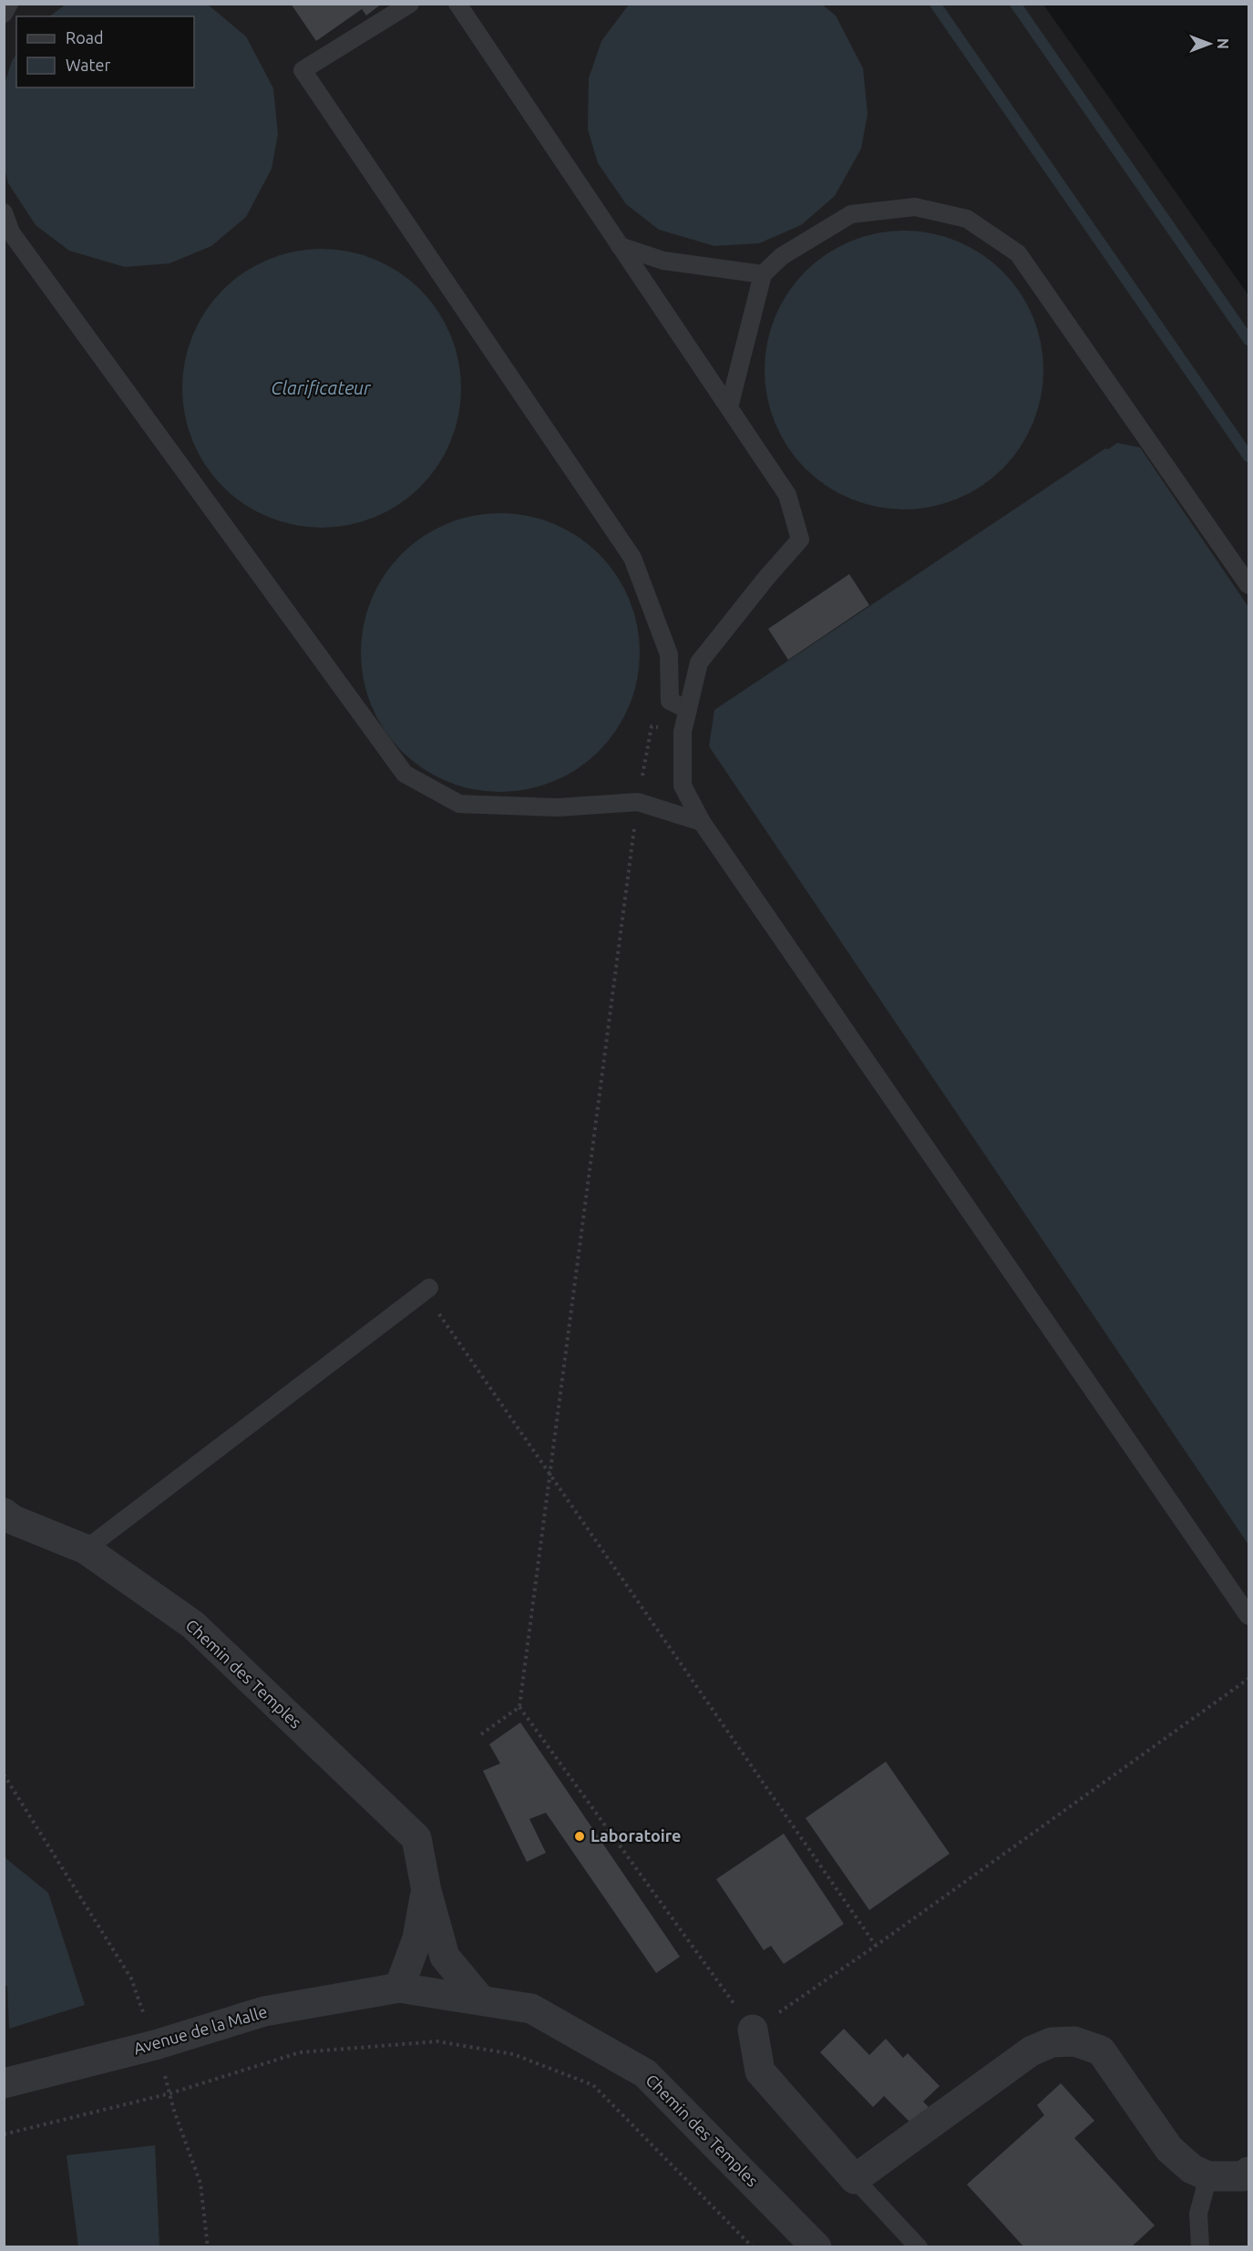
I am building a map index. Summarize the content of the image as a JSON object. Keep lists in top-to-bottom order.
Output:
{
  "streets": {
    "street": ["Chemin des Temples", "Avenue de la Malle"]
  },
  "crossings": [
    ["Chemin des Temples", "Avenue de la Malle"]
  ],
  "water": ["Clarificateur"],
  "places": ["Laboratoire"],
  "legend": ["Road", "Water"],
  "north": "right"
}
